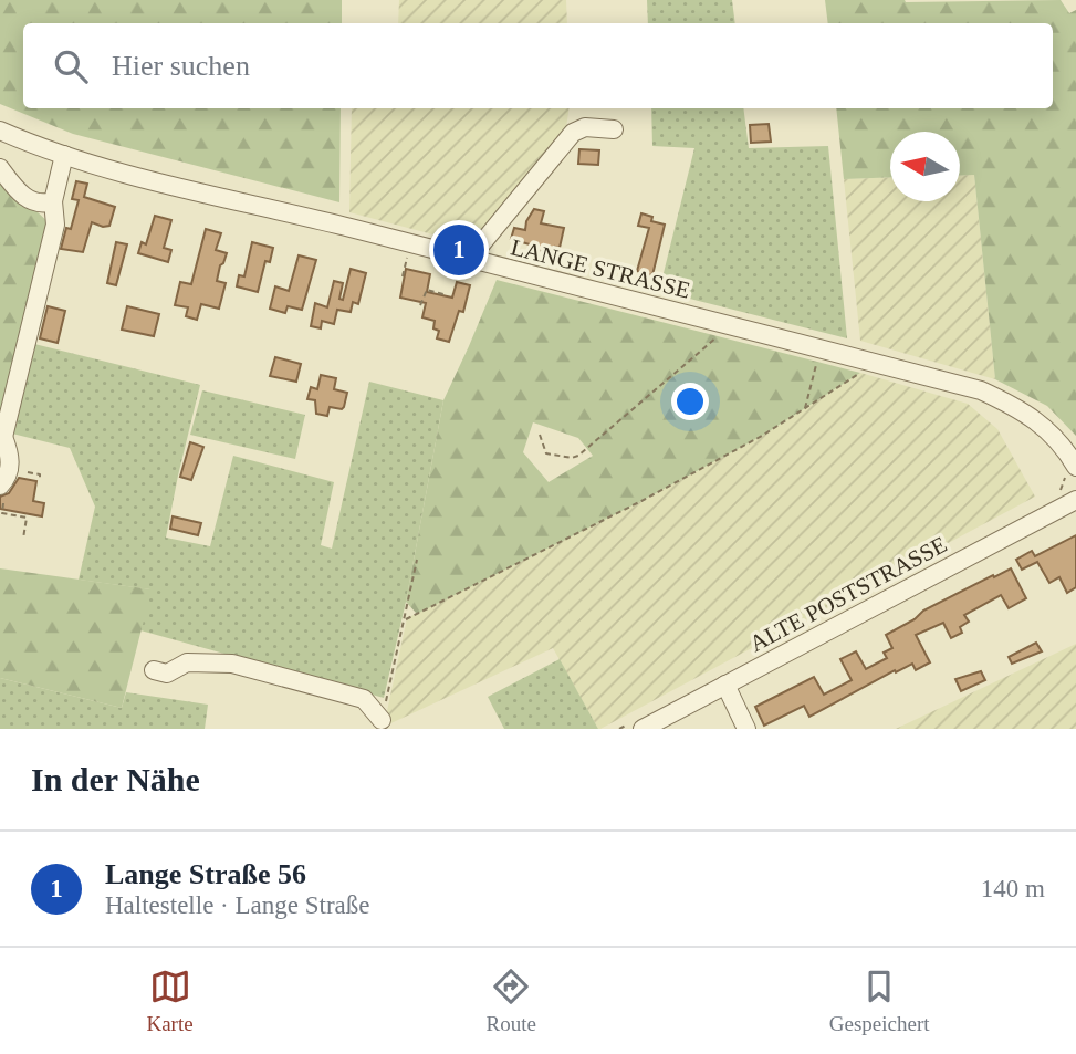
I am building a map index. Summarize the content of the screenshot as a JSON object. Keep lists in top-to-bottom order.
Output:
{
  "streets": {
    "street": ["LANGE STRASSE", "ALTE POSTSTRASSE"]
  },
  "north": "left",
  "page": {
    "search": "Hier suchen",
    "pins": "1",
    "heading": "In der Nähe",
    "list": [
      {
        "mark": "1",
        "name": "Lange Straße 56",
        "note": "Haltestelle · Lange Straße",
        "value": "140 m"
      }
    ],
    "nav": ["Karte", "Route", "Gespeichert"]
  }
}
